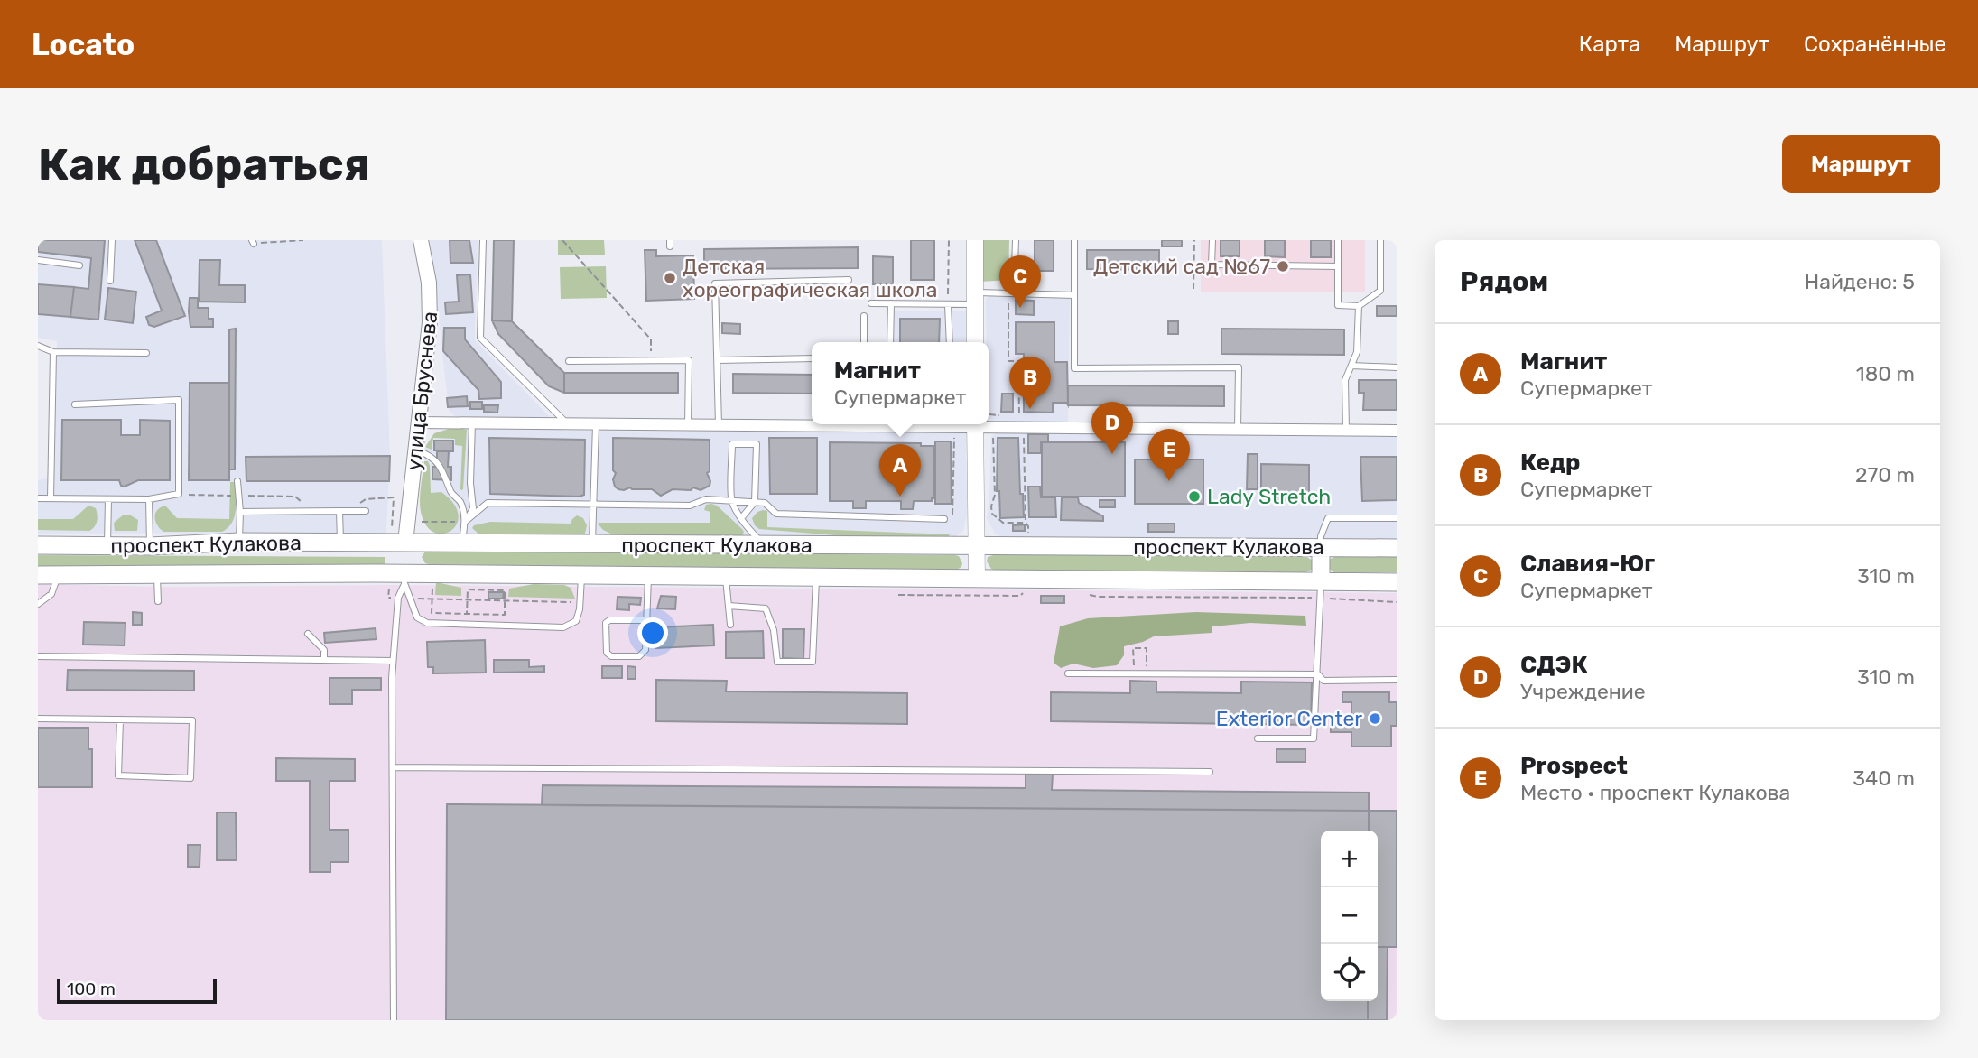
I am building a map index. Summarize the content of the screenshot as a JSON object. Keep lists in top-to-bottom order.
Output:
{
  "streets": {
    "main road": ["проспект Кулакова"],
    "street": ["улица Бруснева"]
  },
  "crossings": [
    ["улица Бруснева", "проспект Кулакова"]
  ],
  "places": [
    "Детский сад №67",
    "Детская хореографическая школа",
    "Lady Stretch",
    "Exterior Center"
  ],
  "scale_bar": "100 m",
  "page": {
    "header": "Locato",
    "nav": ["Карта", "Маршрут", "Сохранённые"],
    "buttons": "Маршрут",
    "title": "Как добраться",
    "heading": ["Рядом", "Найдено: 5"],
    "pins": [
      "C",
      "B",
      "D",
      "E",
      "A"
    ],
    "list": [
      {
        "mark": "A",
        "name": "Магнит",
        "note": "Супермаркет",
        "value": "180 m"
      },
      {
        "mark": "B",
        "name": "Кедр",
        "note": "Супермаркет",
        "value": "270 m"
      },
      {
        "mark": "C",
        "name": "Славия-Юг",
        "note": "Супермаркет",
        "value": "310 m"
      },
      {
        "mark": "D",
        "name": "СДЭК",
        "note": "Учреждение",
        "value": "310 m"
      },
      {
        "mark": "E",
        "name": "Prospect",
        "note": "Место · проспект Кулакова",
        "value": "340 m"
      }
    ],
    "popup": ["Магнит", "Супермаркет"],
    "map_buttons": ["+", "−"],
    "scale": "100 m"
  }
}
